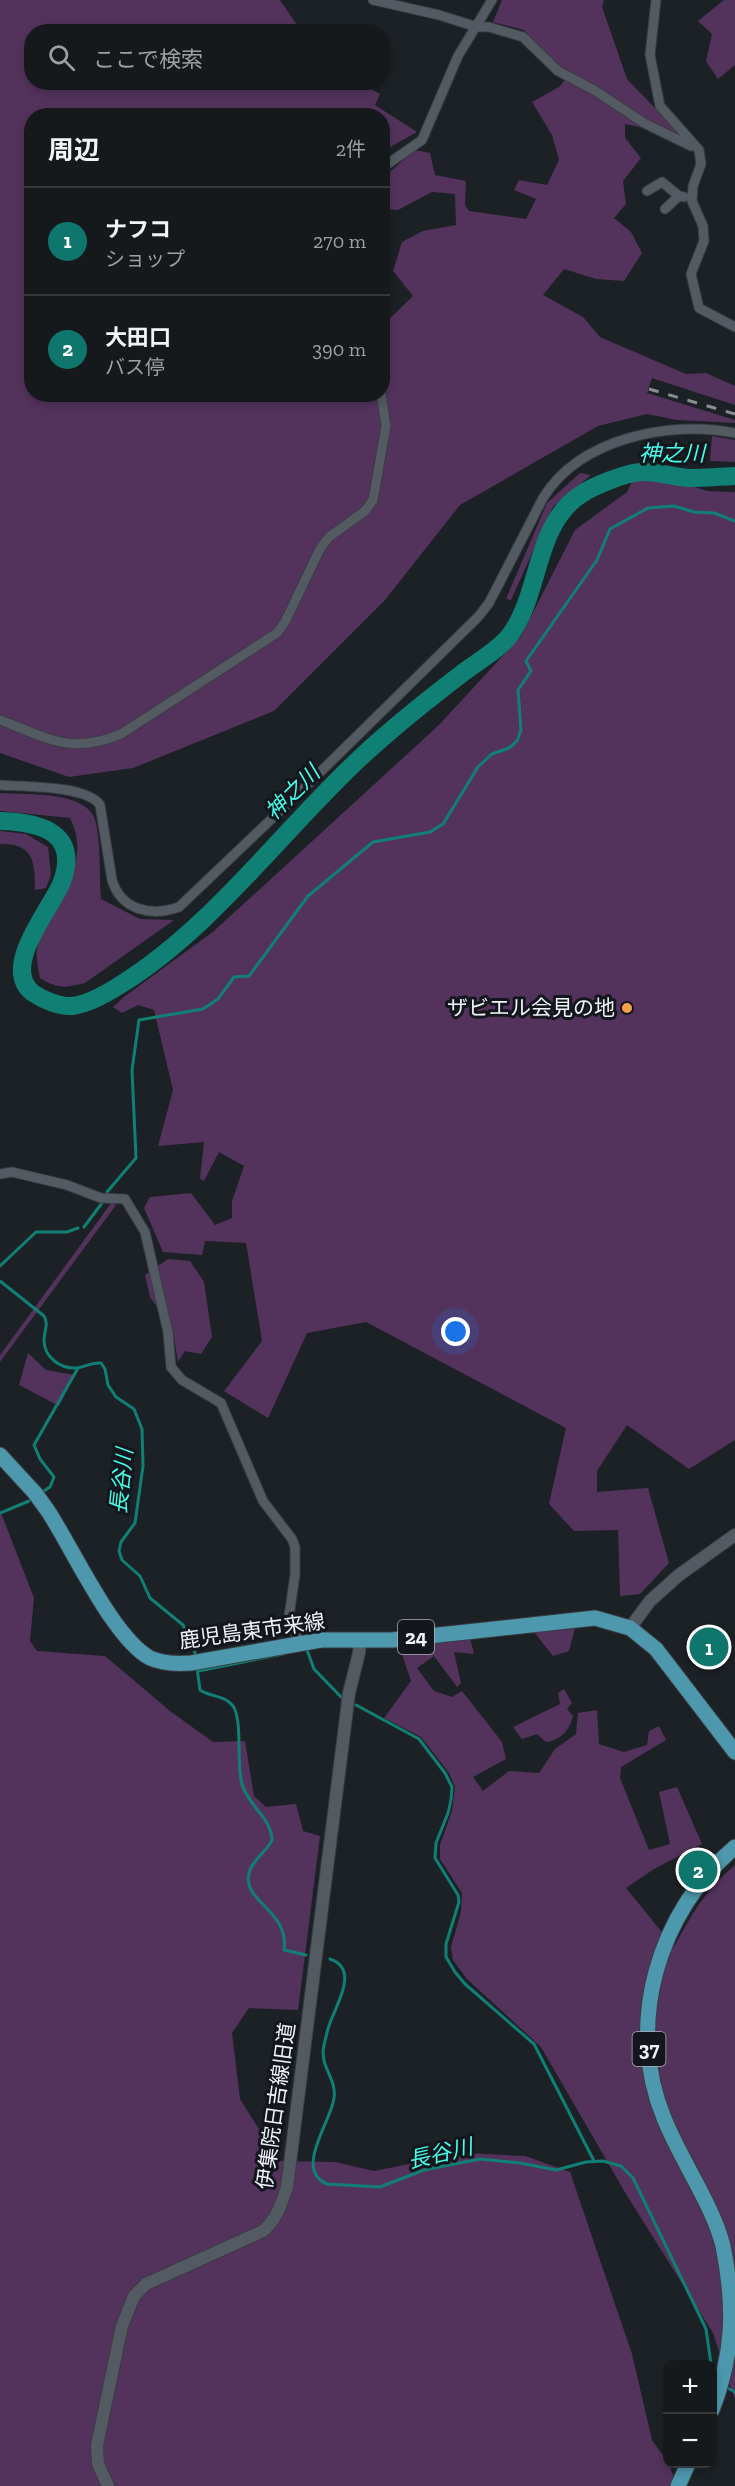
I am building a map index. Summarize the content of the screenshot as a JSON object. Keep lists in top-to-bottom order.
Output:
{
  "streets": {
    "main road": ["鹿児島東市来線", "24", "37"],
    "street": ["伊集院日吉線旧道"]
  },
  "crossings": [
    ["鹿児島東市来線", "伊集院日吉線旧道"]
  ],
  "water": ["神之川", "長谷川"],
  "places": ["ザビエル会見の地"],
  "page": {
    "search": "ここで検索",
    "heading": ["周辺", "2件"],
    "list": [
      {
        "mark": "1",
        "name": "ナフコ",
        "note": "ショップ",
        "value": "270 m"
      },
      {
        "mark": "2",
        "name": "大田口",
        "note": "バス停",
        "value": "390 m"
      }
    ],
    "pins": ["1", "2"],
    "map_buttons": ["+", "−"]
  }
}
